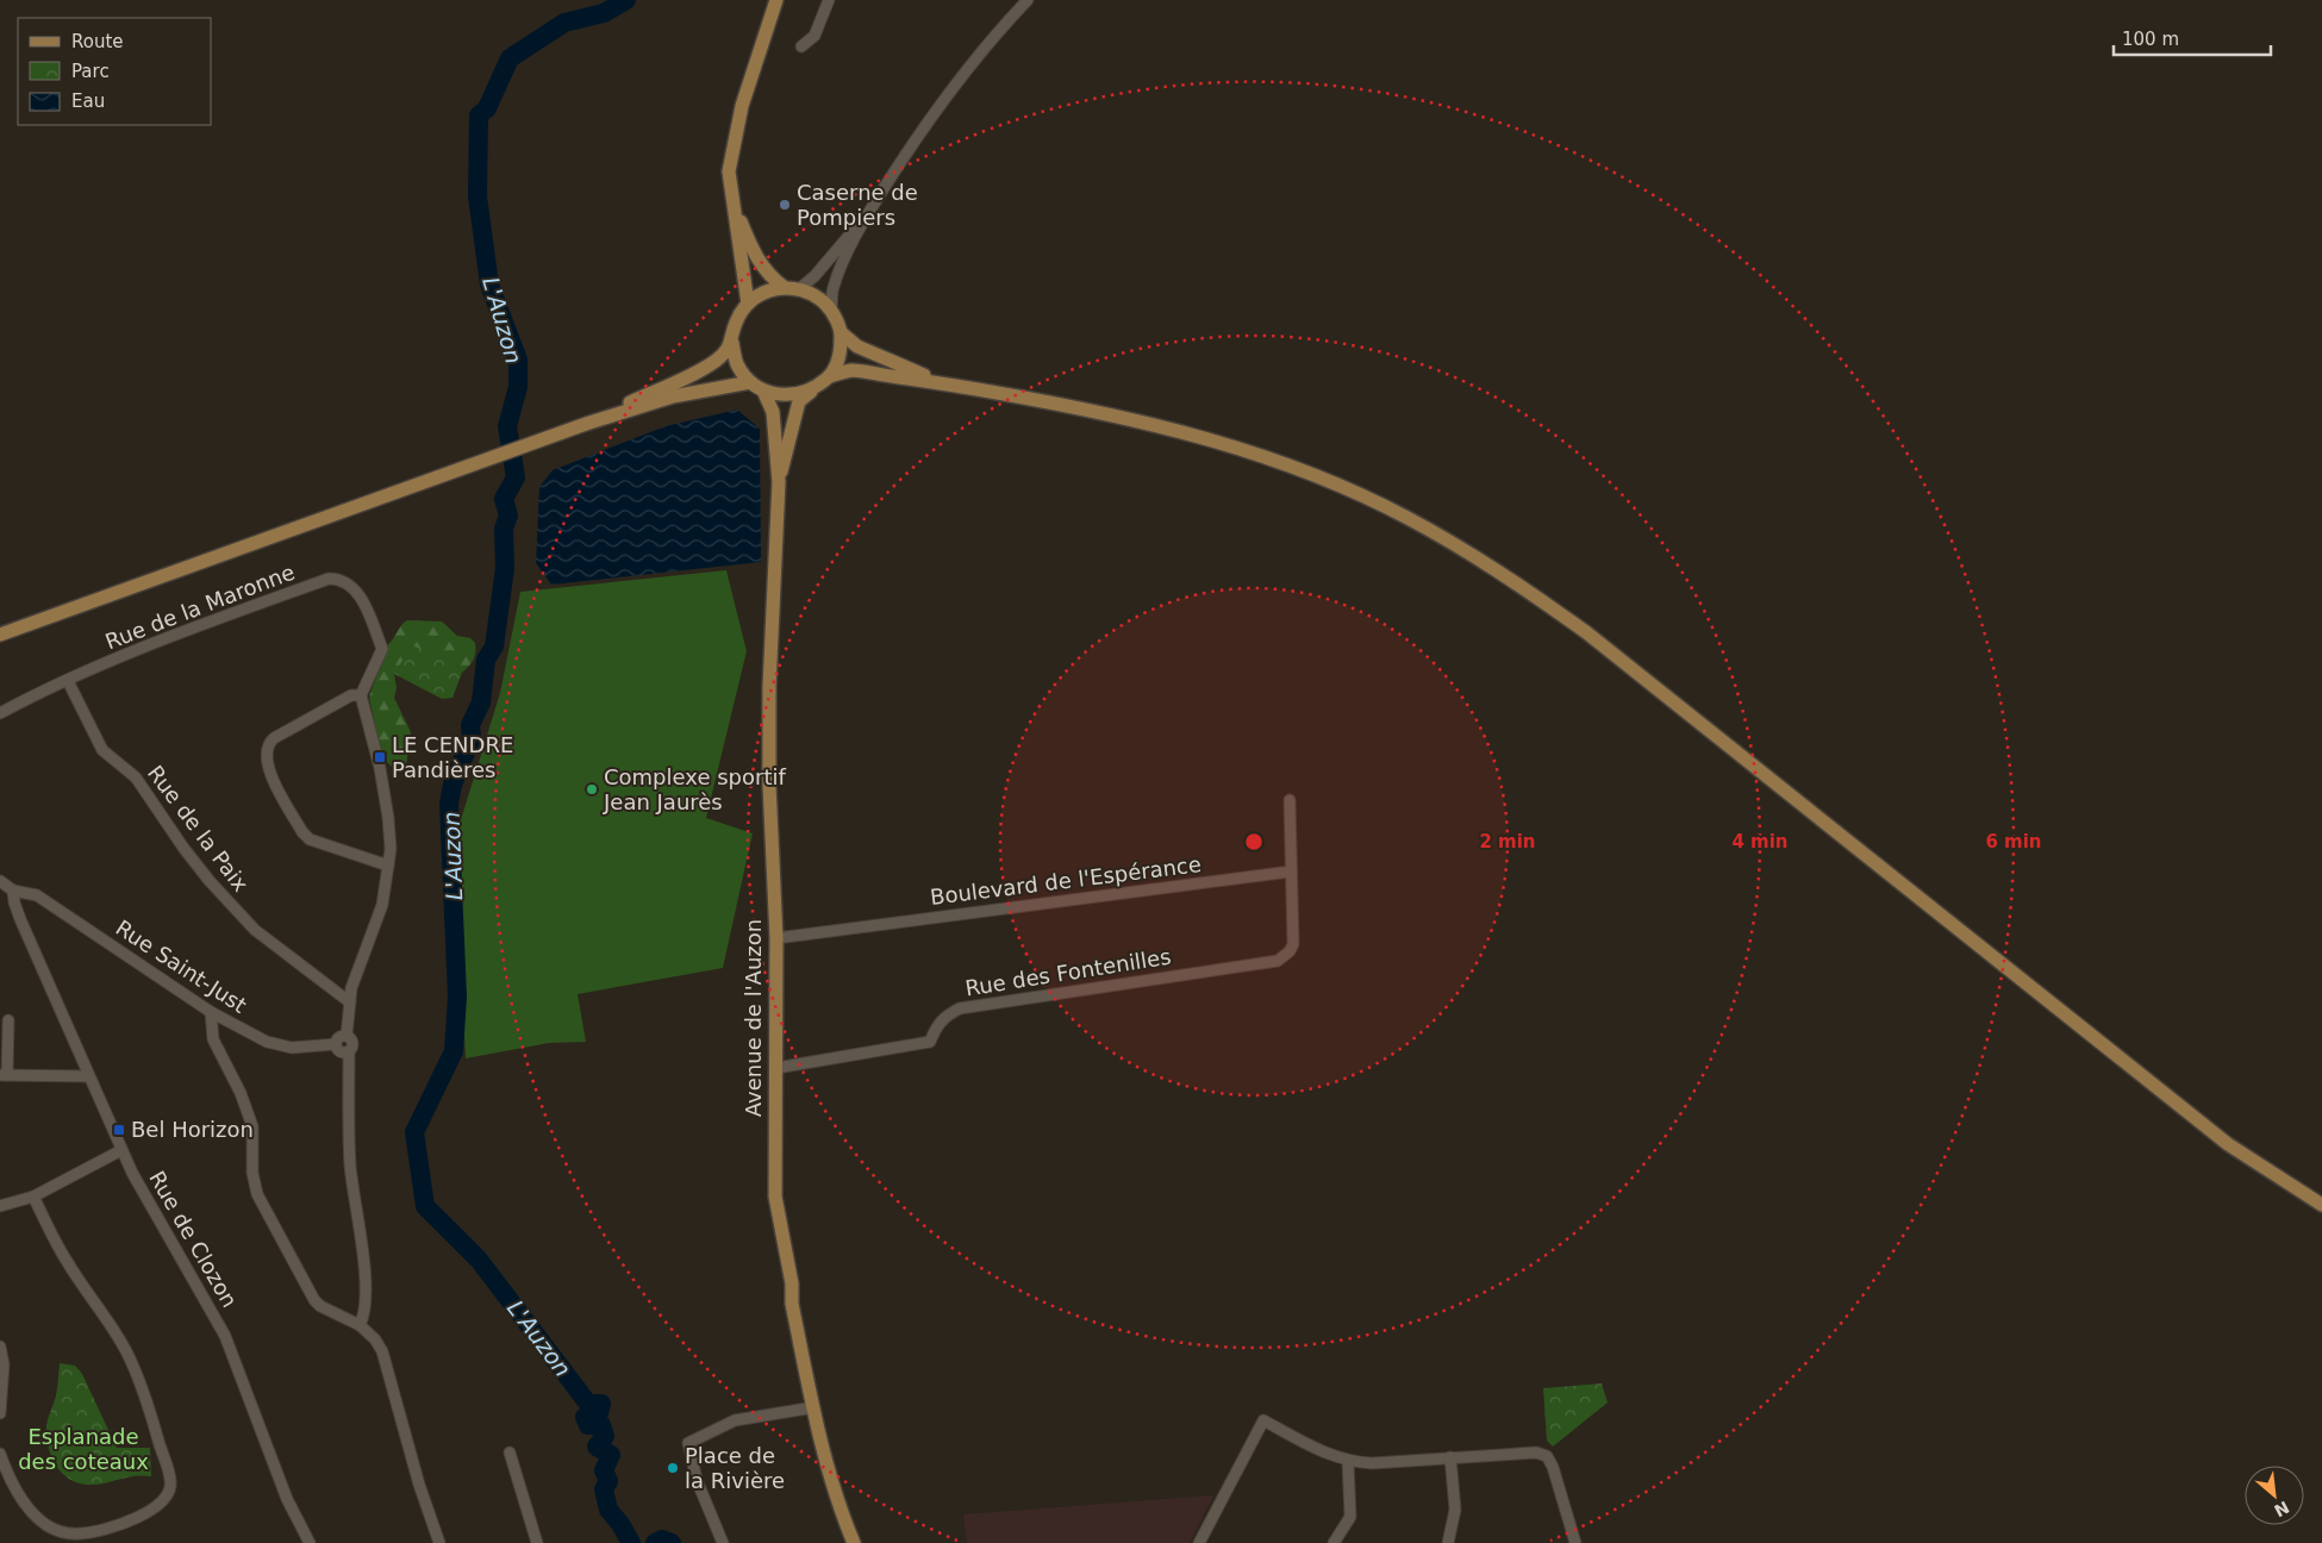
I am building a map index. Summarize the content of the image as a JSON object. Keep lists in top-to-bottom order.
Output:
{
  "streets": {
    "main road": ["Avenue de l'Auzon"],
    "street": [
      "Rue de la Maronne",
      "Rue de la Paix",
      "Boulevard de l'Espérance",
      "Rue Saint-Just",
      "Rue des Fontenilles",
      "Rue de Clozon"
    ]
  },
  "crossings": [
    ["Rue de la Maronne", "Rue de la Paix"],
    ["Boulevard de l'Espérance", "Rue des Fontenilles"],
    ["Boulevard de l'Espérance", "Avenue de l'Auzon"],
    ["Rue Saint-Just", "Rue de Clozon"],
    ["Rue des Fontenilles", "Avenue de l'Auzon"]
  ],
  "water": ["L'Auzon"],
  "parks": ["Esplanade des coteaux"],
  "places": {
    "other": ["Caserne de Pompiers", "Complexe sportif Jean Jaurès", "Place de la Rivière"],
    "transit": ["LE CENDRE Pandières", "Bel Horizon"]
  },
  "legend": ["Route", "Parc", "Eau"],
  "scale_bar": "100 m",
  "north": "bottom right",
  "rings": ["2 min", "4 min", "6 min"]
}
